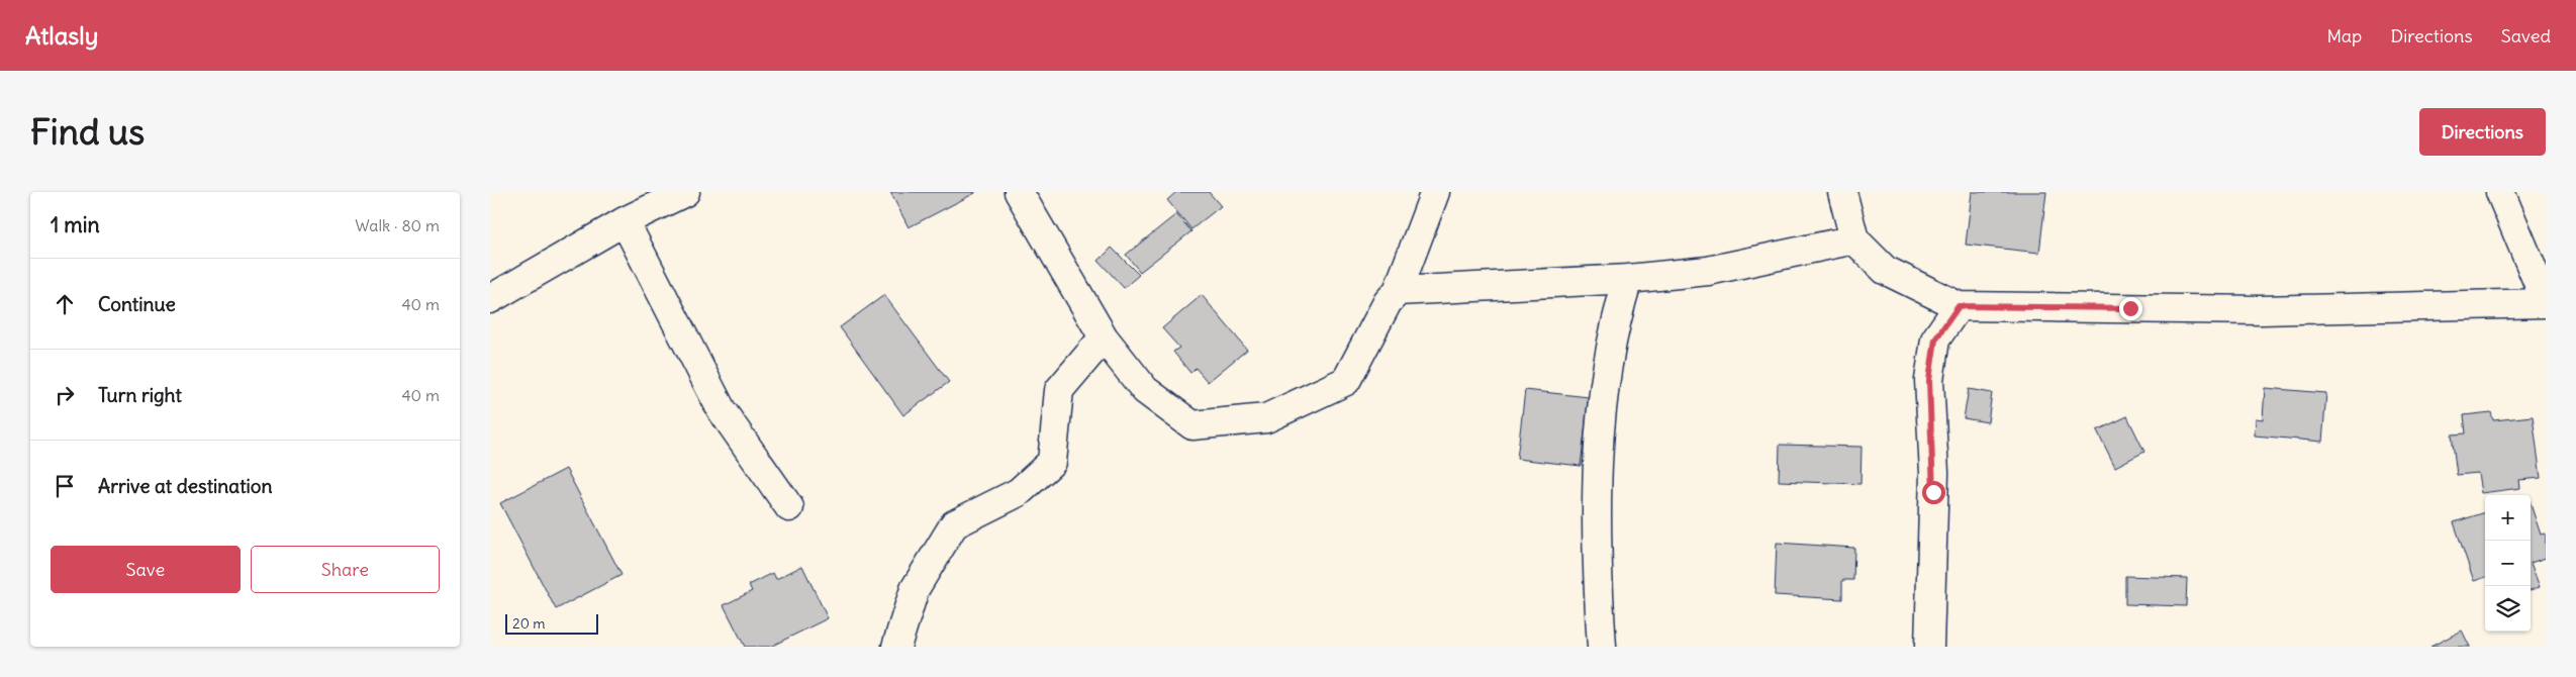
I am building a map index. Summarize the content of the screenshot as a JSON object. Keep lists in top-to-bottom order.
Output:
{
  "scale_bar": "20 m",
  "page": {
    "header": "Atlasly",
    "nav": ["Map", "Directions", "Saved"],
    "buttons": [
      "Directions",
      ["Save", "Share"]
    ],
    "title": "Find us",
    "heading": ["1 min", "Walk · 80 m"],
    "list": [
      ["Continue", "40 m"],
      ["Turn right", "40 m"],
      "Arrive at destination"
    ],
    "map_buttons": ["+", "−"],
    "scale": "20 m"
  }
}
